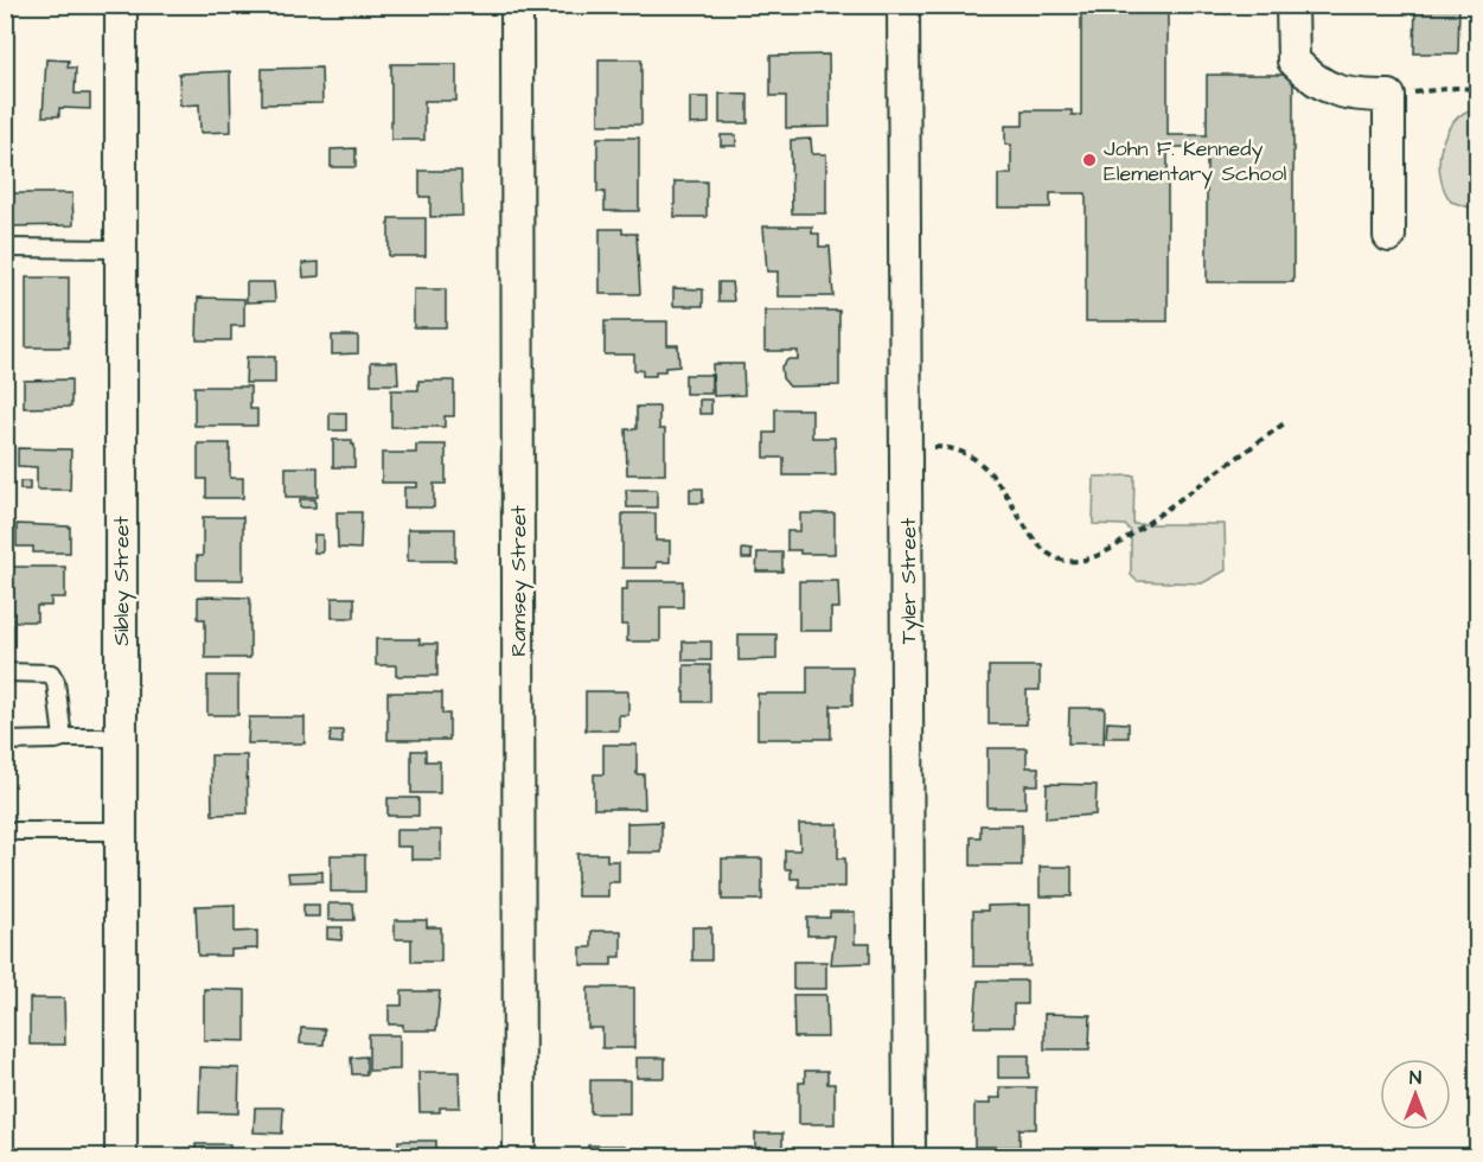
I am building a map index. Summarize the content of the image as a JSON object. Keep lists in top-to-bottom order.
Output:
{
  "streets": {
    "street": ["Sibley Street", "Ramsey Street", "Tyler Street"]
  },
  "places": ["John F. Kennedy Elementary School"],
  "north": "top"
}
